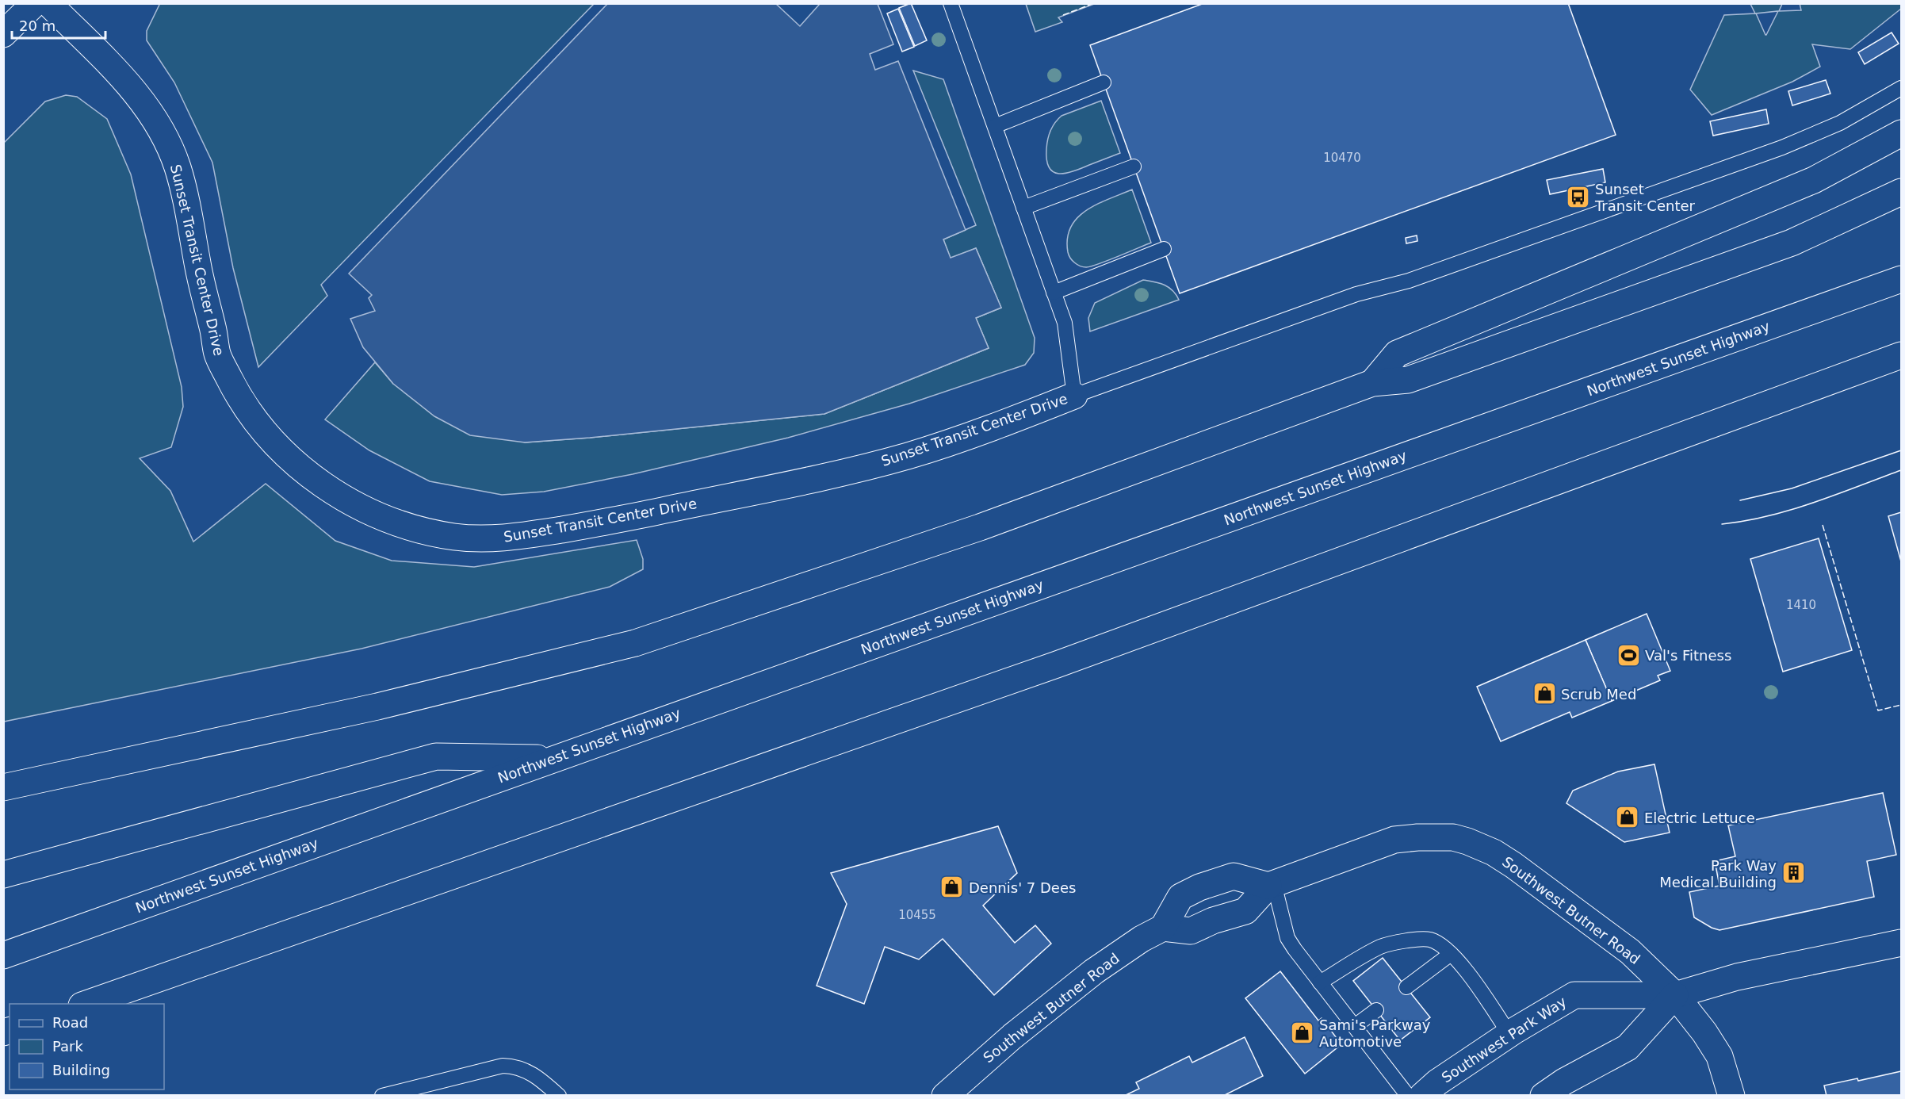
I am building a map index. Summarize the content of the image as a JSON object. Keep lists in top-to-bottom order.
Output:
{
  "streets": {
    "main road": [
      "Sunset Transit Center Drive",
      "Northwest Sunset Highway",
      "Southwest Butner Road",
      "Southwest Park Way"
    ]
  },
  "crossings": [
    ["Southwest Butner Road", "Southwest Park Way"]
  ],
  "places": {
    "bus stop": ["Sunset Transit Center"],
    "sports": ["Val's Fitness"],
    "shop": [
      "Scrub Med",
      "Electric Lettuce",
      "Dennis' 7 Dees",
      "Sami's Parkway Automotive"
    ],
    "building": ["Park Way Medical Building"]
  },
  "house_numbers": ["10470", "1410", "10455"],
  "legend": ["Road", "Park", "Building"],
  "scale_bar": "20 m"
}
